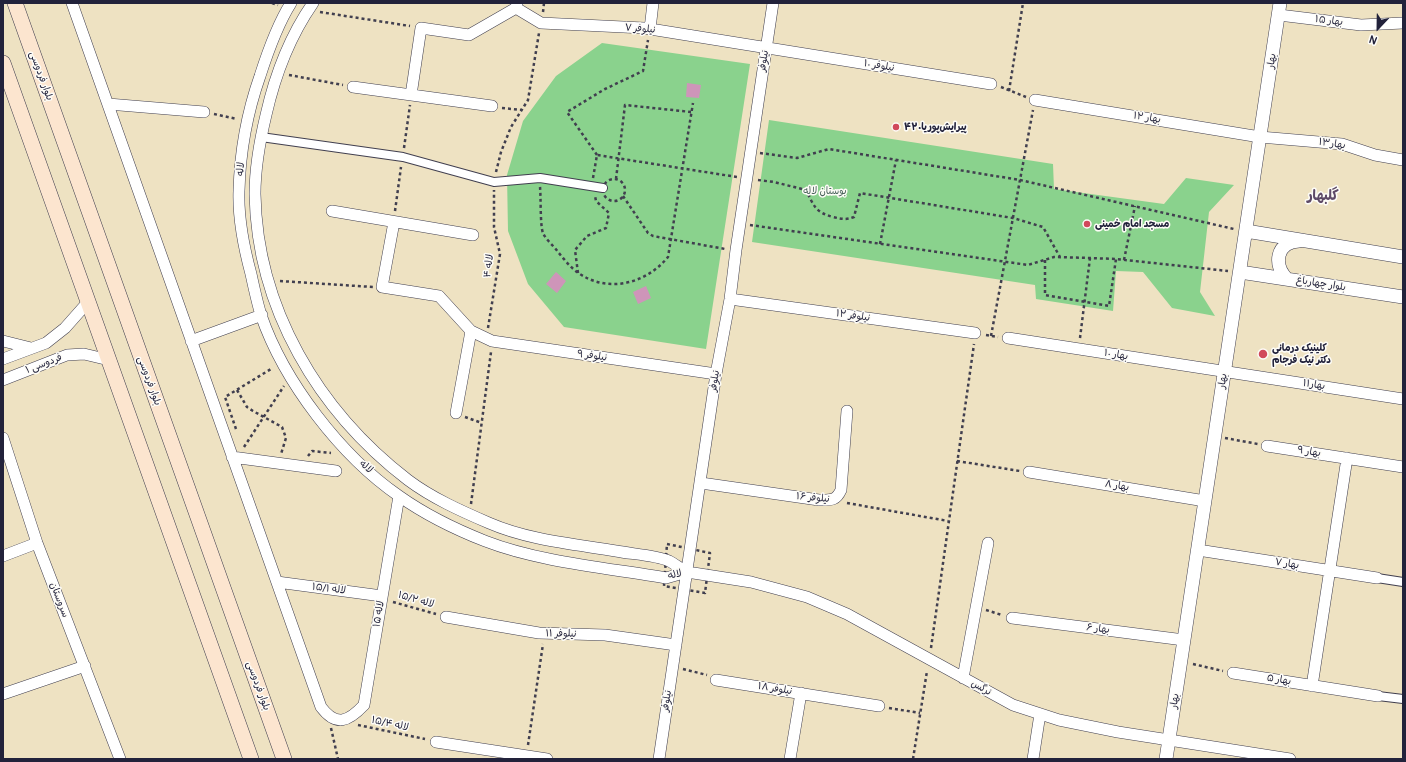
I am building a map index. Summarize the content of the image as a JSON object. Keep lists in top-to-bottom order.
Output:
{
  "streets": {
    "main road": ["بلوار فردوسی"],
    "street": [
      "بهار ۱۵",
      "نیلوفر ۷",
      "نیلوفر",
      "بهار",
      "نیلوفر ۱۰",
      "بهار ۱۲",
      "بهار۱۳",
      "لاله",
      "بلوار چهارباغ",
      "نیلوفر ۱۲",
      "بهار ۱۰",
      "نیلوفر ۹",
      "فردوسی ۱",
      "بهار۱۱",
      "بهار ۹",
      "بهار ۸",
      "نیلوفر ۱۶",
      "بهار ۷",
      "لاله ۱۵/۱",
      "سروستان",
      "لاله ۱۵",
      "بهار ۶",
      "نیلوفر ۱۱",
      "بهار ۵",
      "نرگس",
      "نیلوفر ۱۸"
    ],
    "path": ["لاله ۴", "لاله ۱۵/۲", "لاله ۱۵/۴"]
  },
  "crossings": [
    ["بهار ۱۵", "بهار"],
    ["نیلوفر ۷", "نیلوفر"],
    ["نیلوفر ۷", "نیلوفر ۱۰"],
    ["نیلوفر ۷", "لاله ۴"],
    ["نیلوفر", "نیلوفر ۱۰"],
    ["نیلوفر", "لاله"],
    ["نیلوفر", "نیلوفر ۱۲"],
    ["نیلوفر", "نیلوفر ۹"],
    ["نیلوفر", "نیلوفر ۱۶"],
    ["نیلوفر", "نیلوفر ۱۱"],
    ["نیلوفر", "نرگس"],
    ["بهار", "بهار ۱۲"],
    ["بهار", "بهار۱۳"],
    ["بهار", "بلوار چهارباغ"],
    ["بهار", "بهار ۱۰"],
    ["بهار", "بهار۱۱"],
    ["بهار", "بهار ۸"],
    ["بهار", "بهار ۷"],
    ["بهار", "بهار ۶"],
    ["بهار", "نرگس"],
    ["بهار ۱۲", "بهار۱۳"],
    ["لاله", "لاله ۴"],
    ["لاله", "لاله ۱۵"],
    ["لاله", "نرگس"],
    ["لاله ۴", "نیلوفر ۹"],
    ["بهار ۱۰", "بهار۱۱"],
    ["لاله ۱۵/۱", "لاله ۱۵/۲"],
    ["لاله ۱۵/۱", "لاله ۱۵"],
    ["لاله ۱۵/۲", "لاله ۱۵"],
    ["لاله ۱۵/۲", "نیلوفر ۱۱"],
    ["لاله ۱۵", "لاله ۱۵/۴"]
  ],
  "districts": ["گلبهار"],
  "parks": ["بوستان لاله"],
  "places": ["پیرایش‌پوریا۴۲۰", "مسجد امام خمینی", "کلینیک درمانی دکتر نیک فرجام"],
  "north": "bottom"
}
